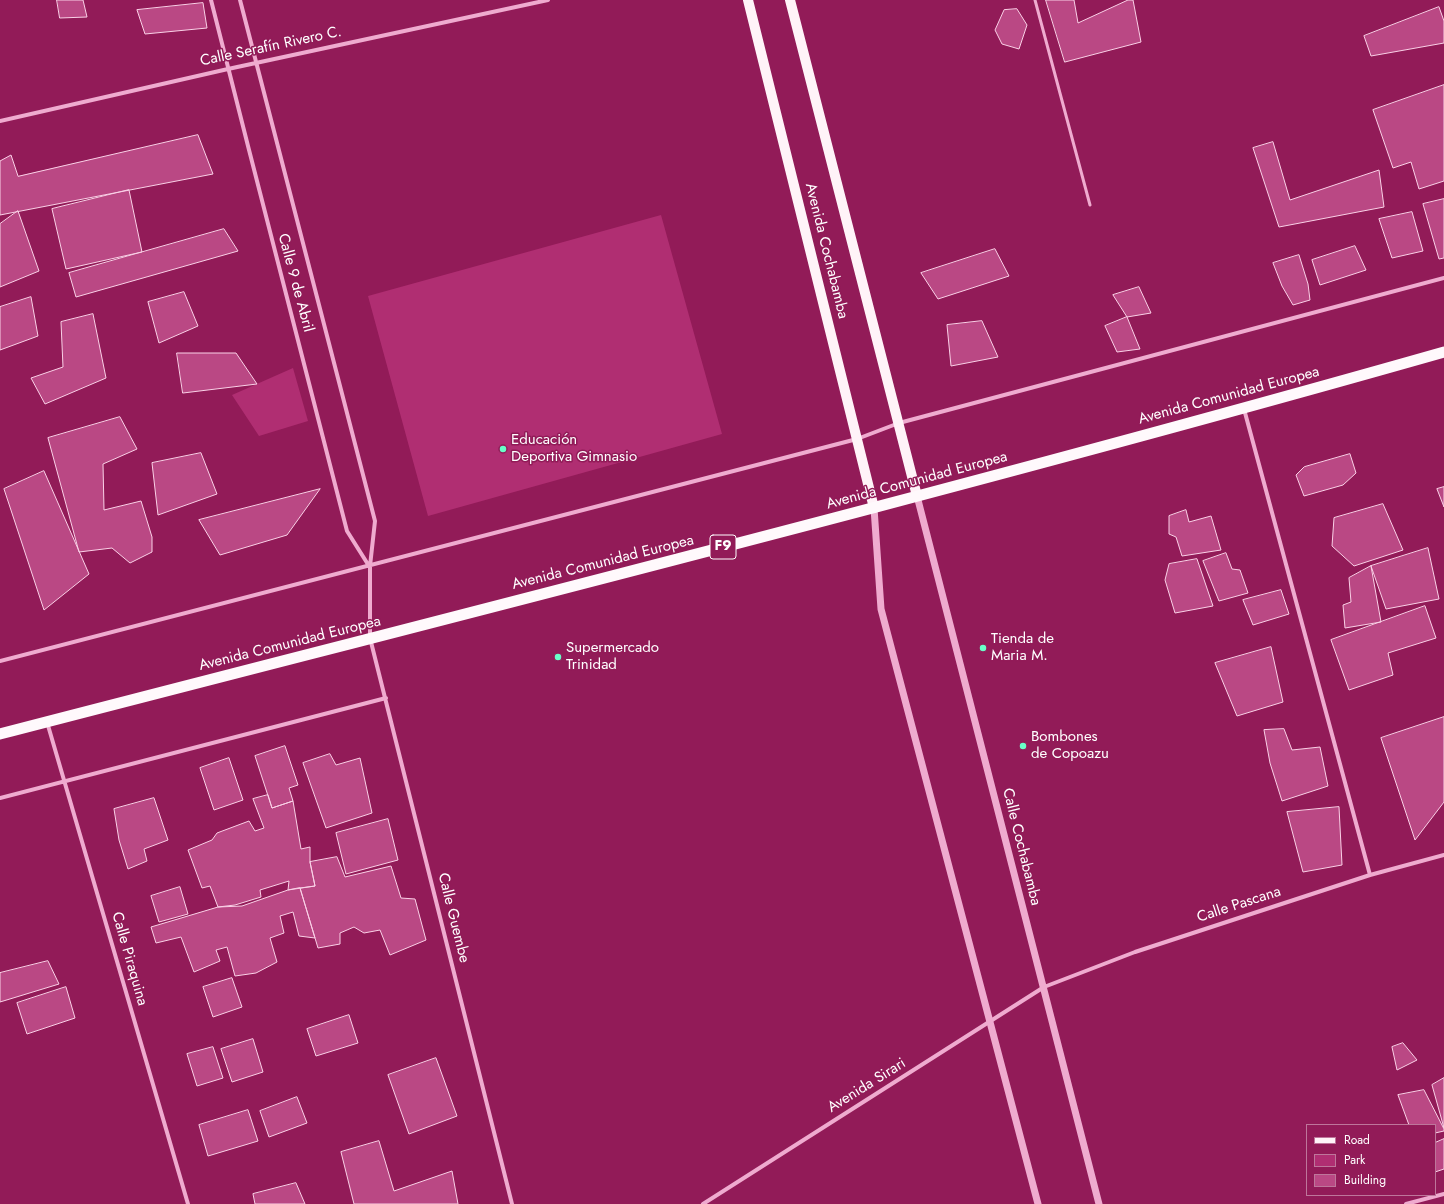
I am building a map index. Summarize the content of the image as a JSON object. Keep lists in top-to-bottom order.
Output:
{
  "streets": {
    "highway": ["Avenida Comunidad Europea", "F9"],
    "main road": ["Avenida Cochabamba"],
    "street": [
      "Calle Serafín Rivero C.",
      "Calle 9 de Abril",
      "Calle Cochabamba",
      "Calle Pascana",
      "Calle Guembe",
      "Calle Piraquina",
      "Avenida Sirari"
    ]
  },
  "crossings": [
    ["Calle Serafín Rivero C.", "Calle 9 de Abril"],
    ["Avenida Cochabamba", "Avenida Comunidad Europea"],
    ["Avenida Cochabamba", "Calle Cochabamba"],
    ["Calle 9 de Abril", "Avenida Comunidad Europea"],
    ["Calle 9 de Abril", "Calle Guembe"],
    ["Avenida Comunidad Europea", "Calle Cochabamba"],
    ["Avenida Comunidad Europea", "Calle Guembe"],
    ["Avenida Comunidad Europea", "Calle Piraquina"],
    ["Calle Cochabamba", "Calle Pascana"],
    ["Calle Cochabamba", "Avenida Sirari"],
    ["Calle Pascana", "Avenida Sirari"]
  ],
  "places": [
    "Educación Deportiva Gimnasio",
    "Tienda de Maria M.",
    "Supermercado Trinidad",
    "Bombones de Copoazu"
  ],
  "legend": ["Road", "Park", "Building"]
}
